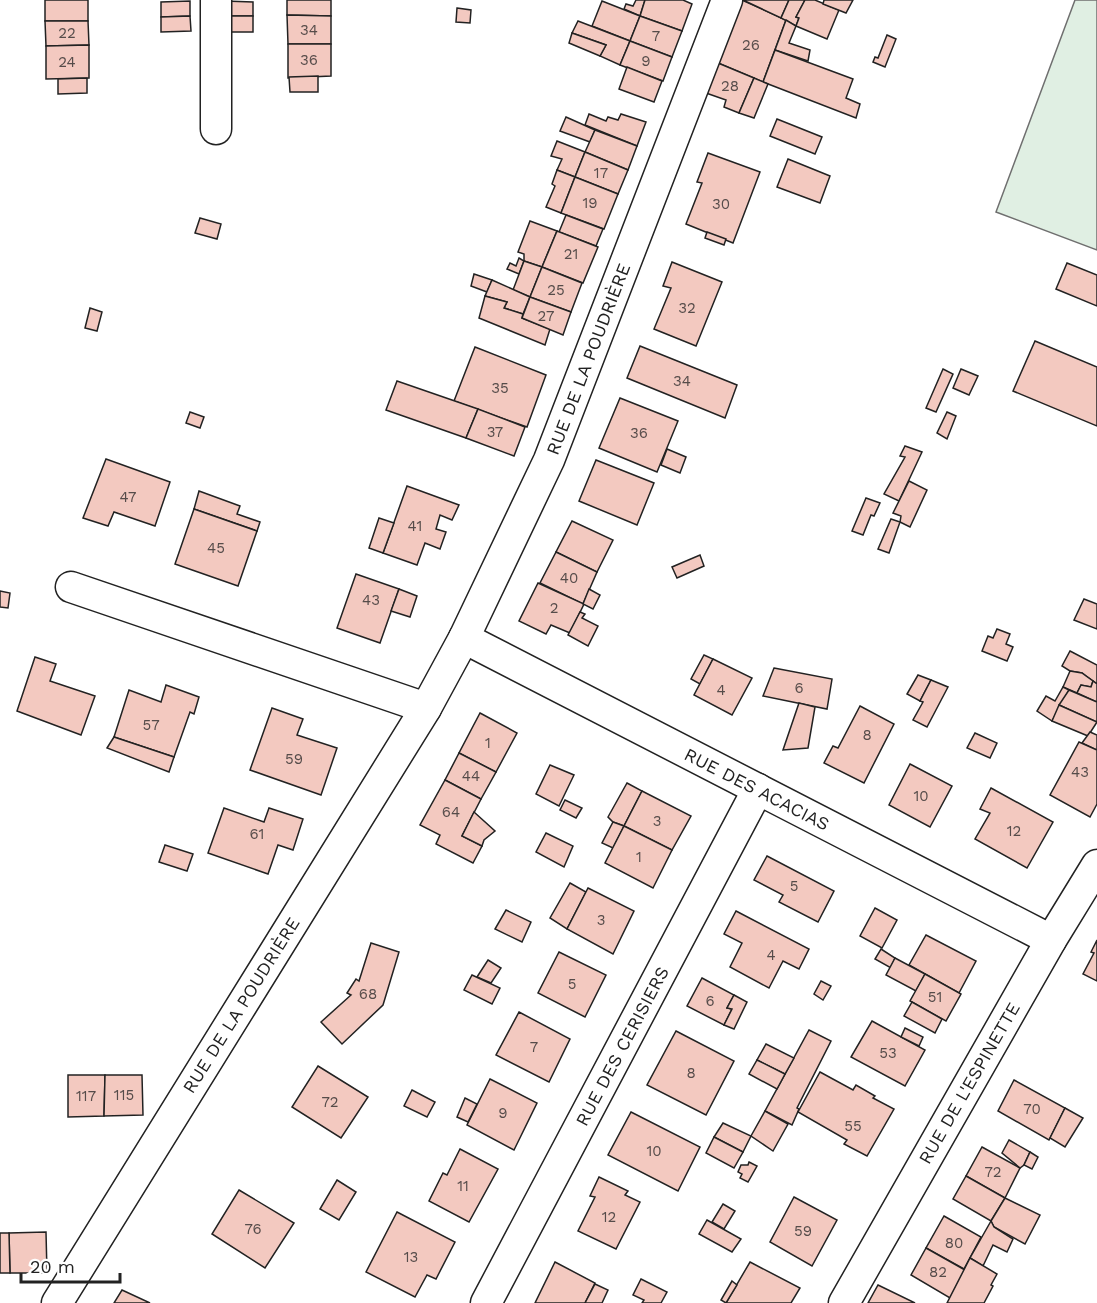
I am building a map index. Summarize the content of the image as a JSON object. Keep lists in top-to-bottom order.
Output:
{
  "streets": {
    "street": [
      "RUE DE LA POUDRIÈRE",
      "RUE DES ACACIAS",
      "RUE DES CERISIERS",
      "RUE DE L'ESPINETTE"
    ]
  },
  "crossings": [
    ["RUE DE LA POUDRIÈRE", "RUE DES ACACIAS"],
    ["RUE DES ACACIAS", "RUE DES CERISIERS"],
    ["RUE DES ACACIAS", "RUE DE L'ESPINETTE"]
  ],
  "house_numbers": [
    "34",
    "22",
    "7",
    "26",
    "36",
    "9",
    "24",
    "28",
    "17",
    "19",
    "30",
    "21",
    "25",
    "32",
    "27",
    "34",
    "35",
    "37",
    "36",
    "47",
    "41",
    "45",
    "40",
    "43",
    "2",
    "6",
    "4",
    "57",
    "8",
    "1",
    "59",
    "43",
    "44",
    "10",
    "64",
    "3",
    "12",
    "61",
    "1",
    "5",
    "3",
    "4",
    "5",
    "68",
    "51",
    "6",
    "7",
    "53",
    "8",
    "115",
    "117",
    "72",
    "70",
    "9",
    "55",
    "10",
    "72",
    "11",
    "12",
    "76",
    "59",
    "80",
    "13",
    "82"
  ],
  "scale_bar": "20 m"
}
